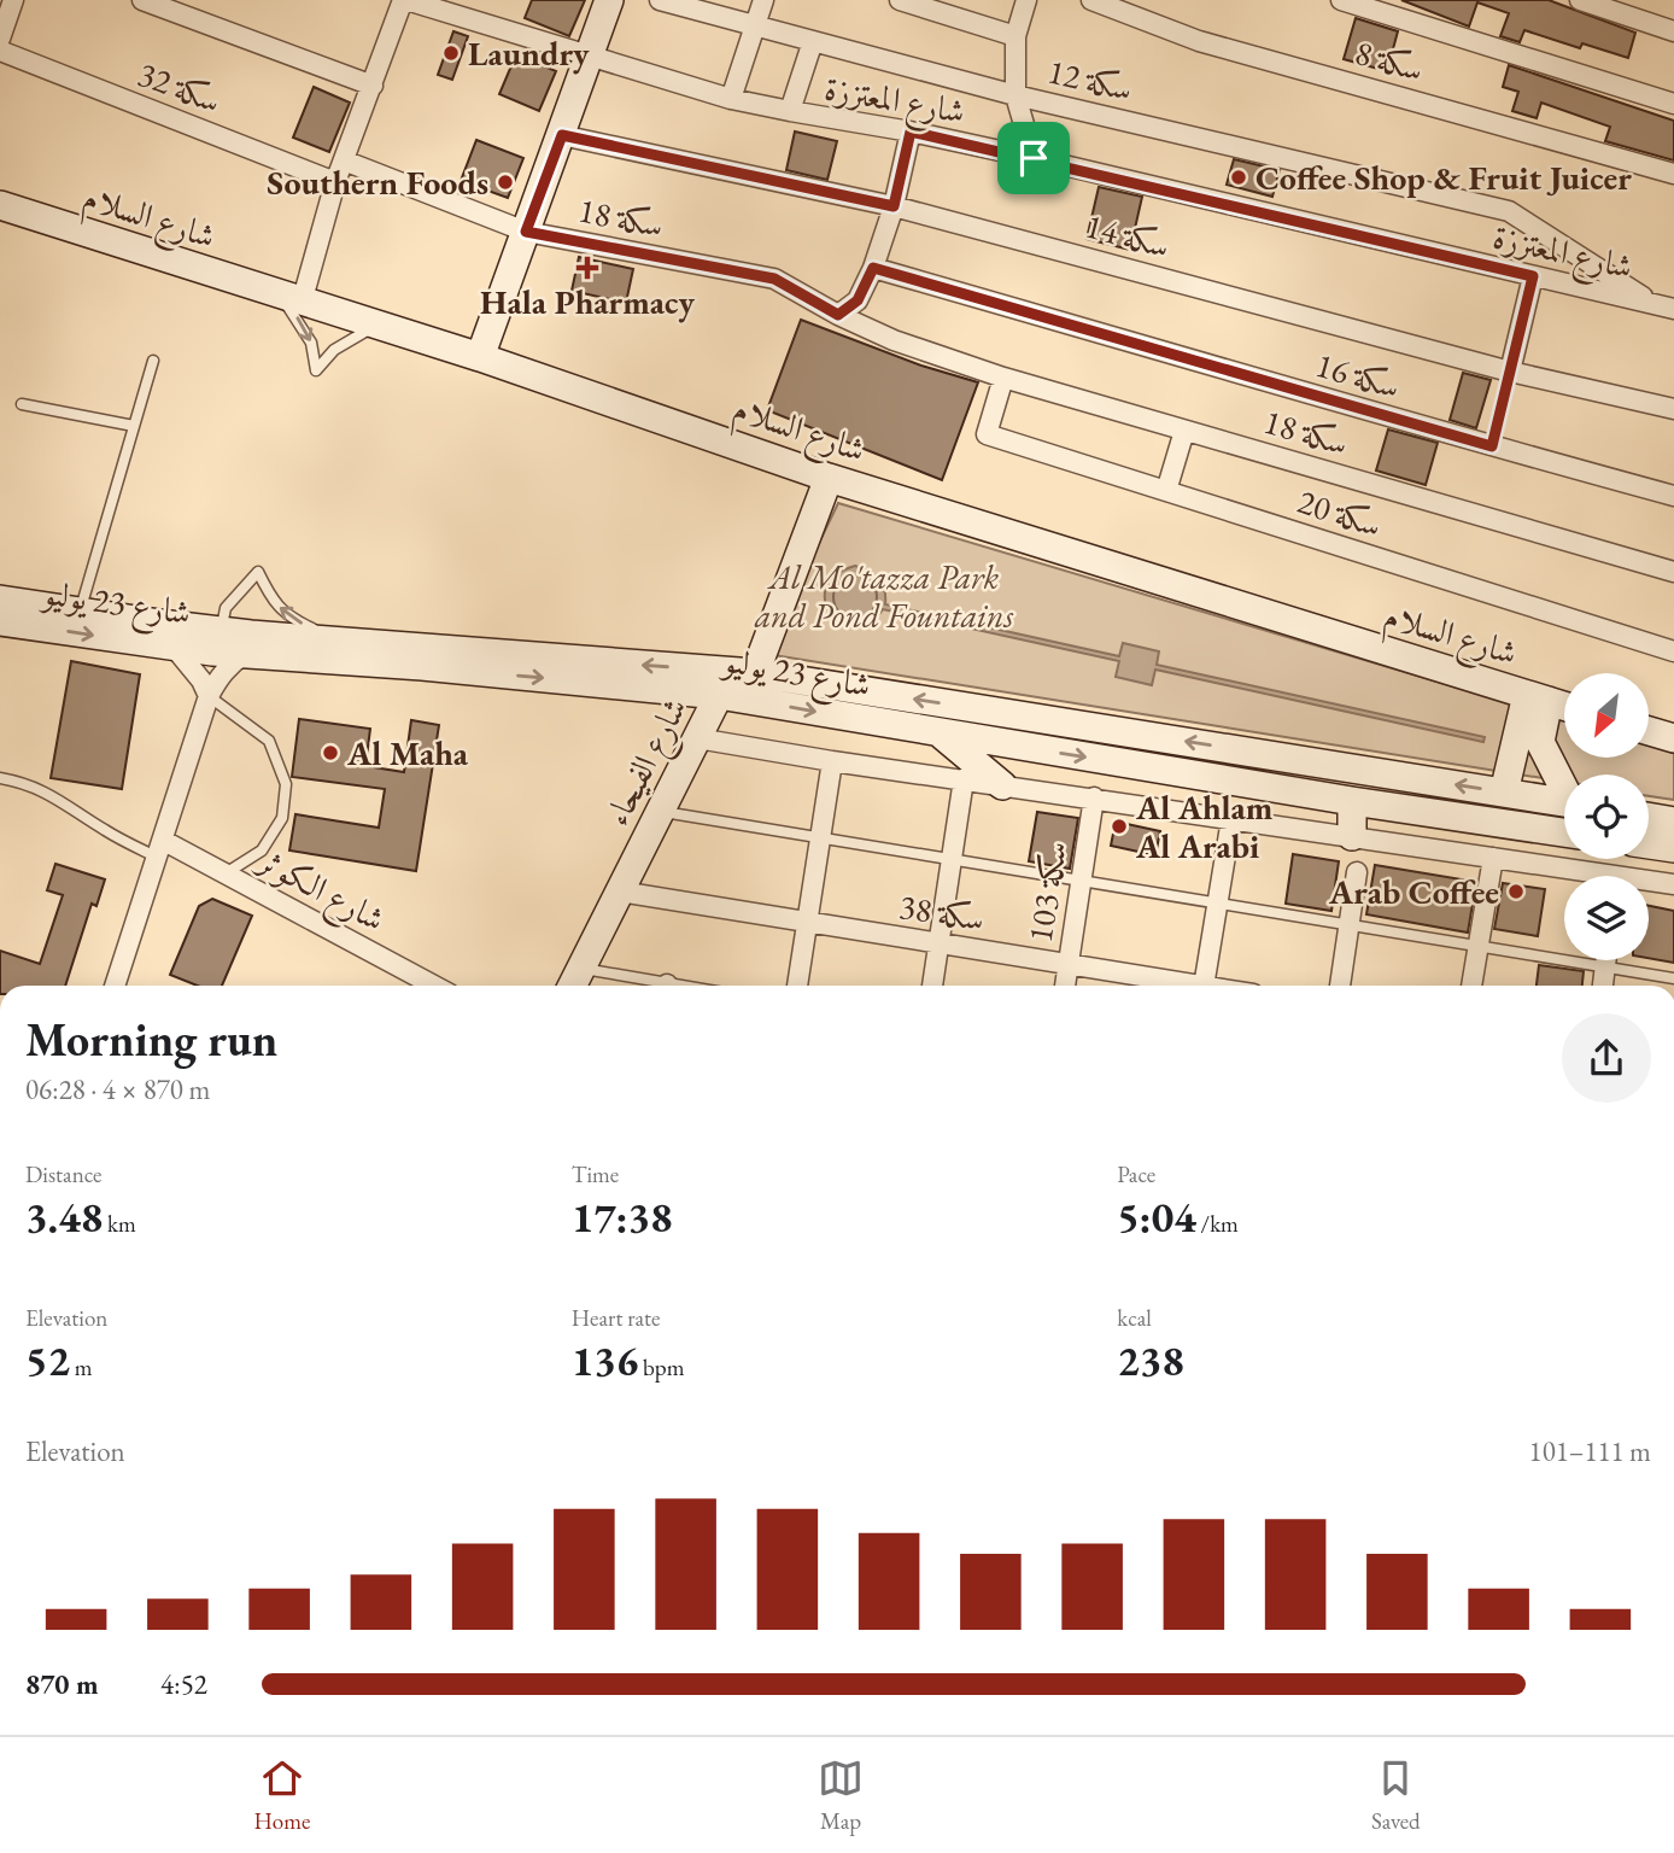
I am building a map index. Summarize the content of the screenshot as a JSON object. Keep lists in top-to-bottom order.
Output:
{
  "streets": {
    "main road": ["شارع السلام", "شارع 23 يوليو", "شارع الفيحاء"],
    "street": [
      "سكة 8",
      "سكة 12",
      "سكة 32",
      "شارع المعتززة",
      "سكة 18",
      "سكة 14",
      "سكة 16",
      "سكة 20",
      "شارع الكوثر",
      "سكة 103",
      "سكة 38"
    ]
  },
  "crossings": [
    ["سكة 12", "شارع المعتززة"],
    ["سكة 18", "سكة 20"],
    ["شارع 23 يوليو", "شارع الفيحاء"],
    ["شارع الفيحاء", "سكة 38"],
    ["سكة 103", "سكة 38"]
  ],
  "parks": ["Al Mo'tazza Park and Pond Fountains"],
  "places": {
    "other": [
      "Laundry",
      "Coffee Shop & Fruit Juicer",
      "Southern Foods",
      "Al Maha",
      "Al Ahlam Al Arabi",
      "Arab Coffee"
    ],
    "health": ["Hala Pharmacy"]
  },
  "north": "bottom left",
  "page": {
    "heading": ["Morning run", "06:28 · 4 × 870 m"],
    "stats": [
      ["Distance", "3.48 km"],
      ["Time", "17:38"],
      ["Pace", "5:04 /km"],
      ["Elevation", "52 m"],
      ["Heart rate", "136 bpm"],
      ["kcal", "238"]
    ],
    "chart": ["Elevation", "101–111 m"],
    "list": [
      {
        "name": "870 m",
        "note": "4:52"
      }
    ],
    "tabs": ["Home", "Map", "Saved"]
  }
}
